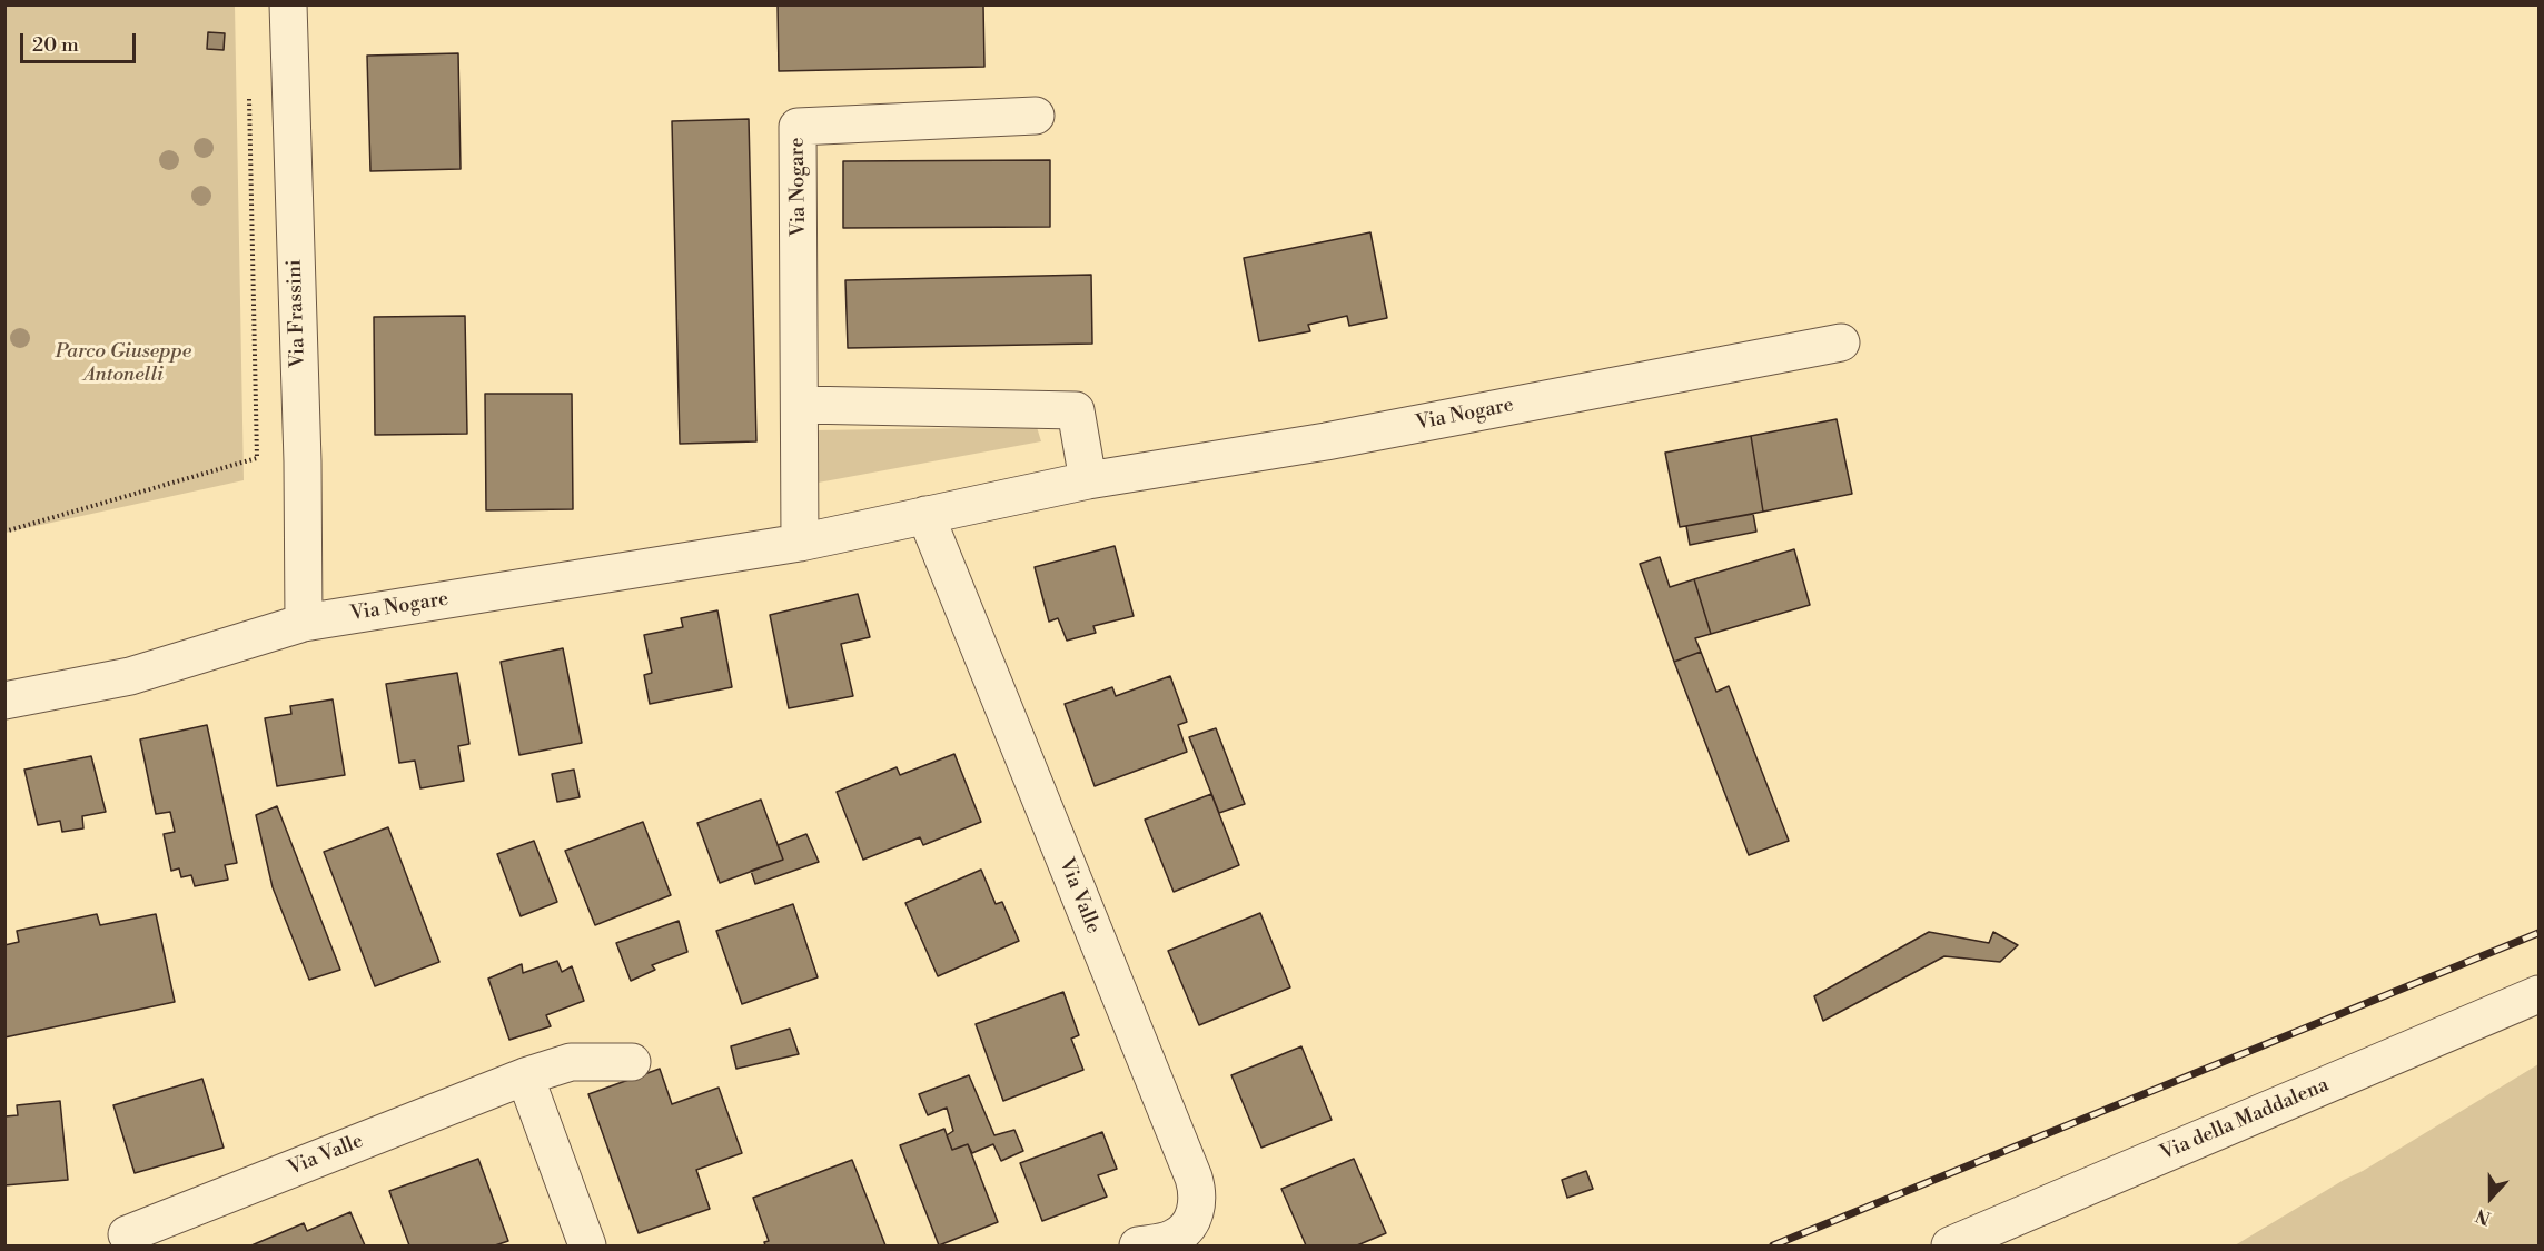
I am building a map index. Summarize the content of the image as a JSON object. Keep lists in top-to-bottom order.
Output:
{
  "streets": {
    "street": [
      "Via Nogare",
      "Via Frassini",
      "Via Valle",
      "Via della Maddalena"
    ]
  },
  "crossings": [
    ["Via Nogare", "Via Frassini"],
    ["Via Nogare", "Via Valle"]
  ],
  "parks": ["Parco Giuseppe Antonelli"],
  "scale_bar": "20 m",
  "north": "bottom"
}
